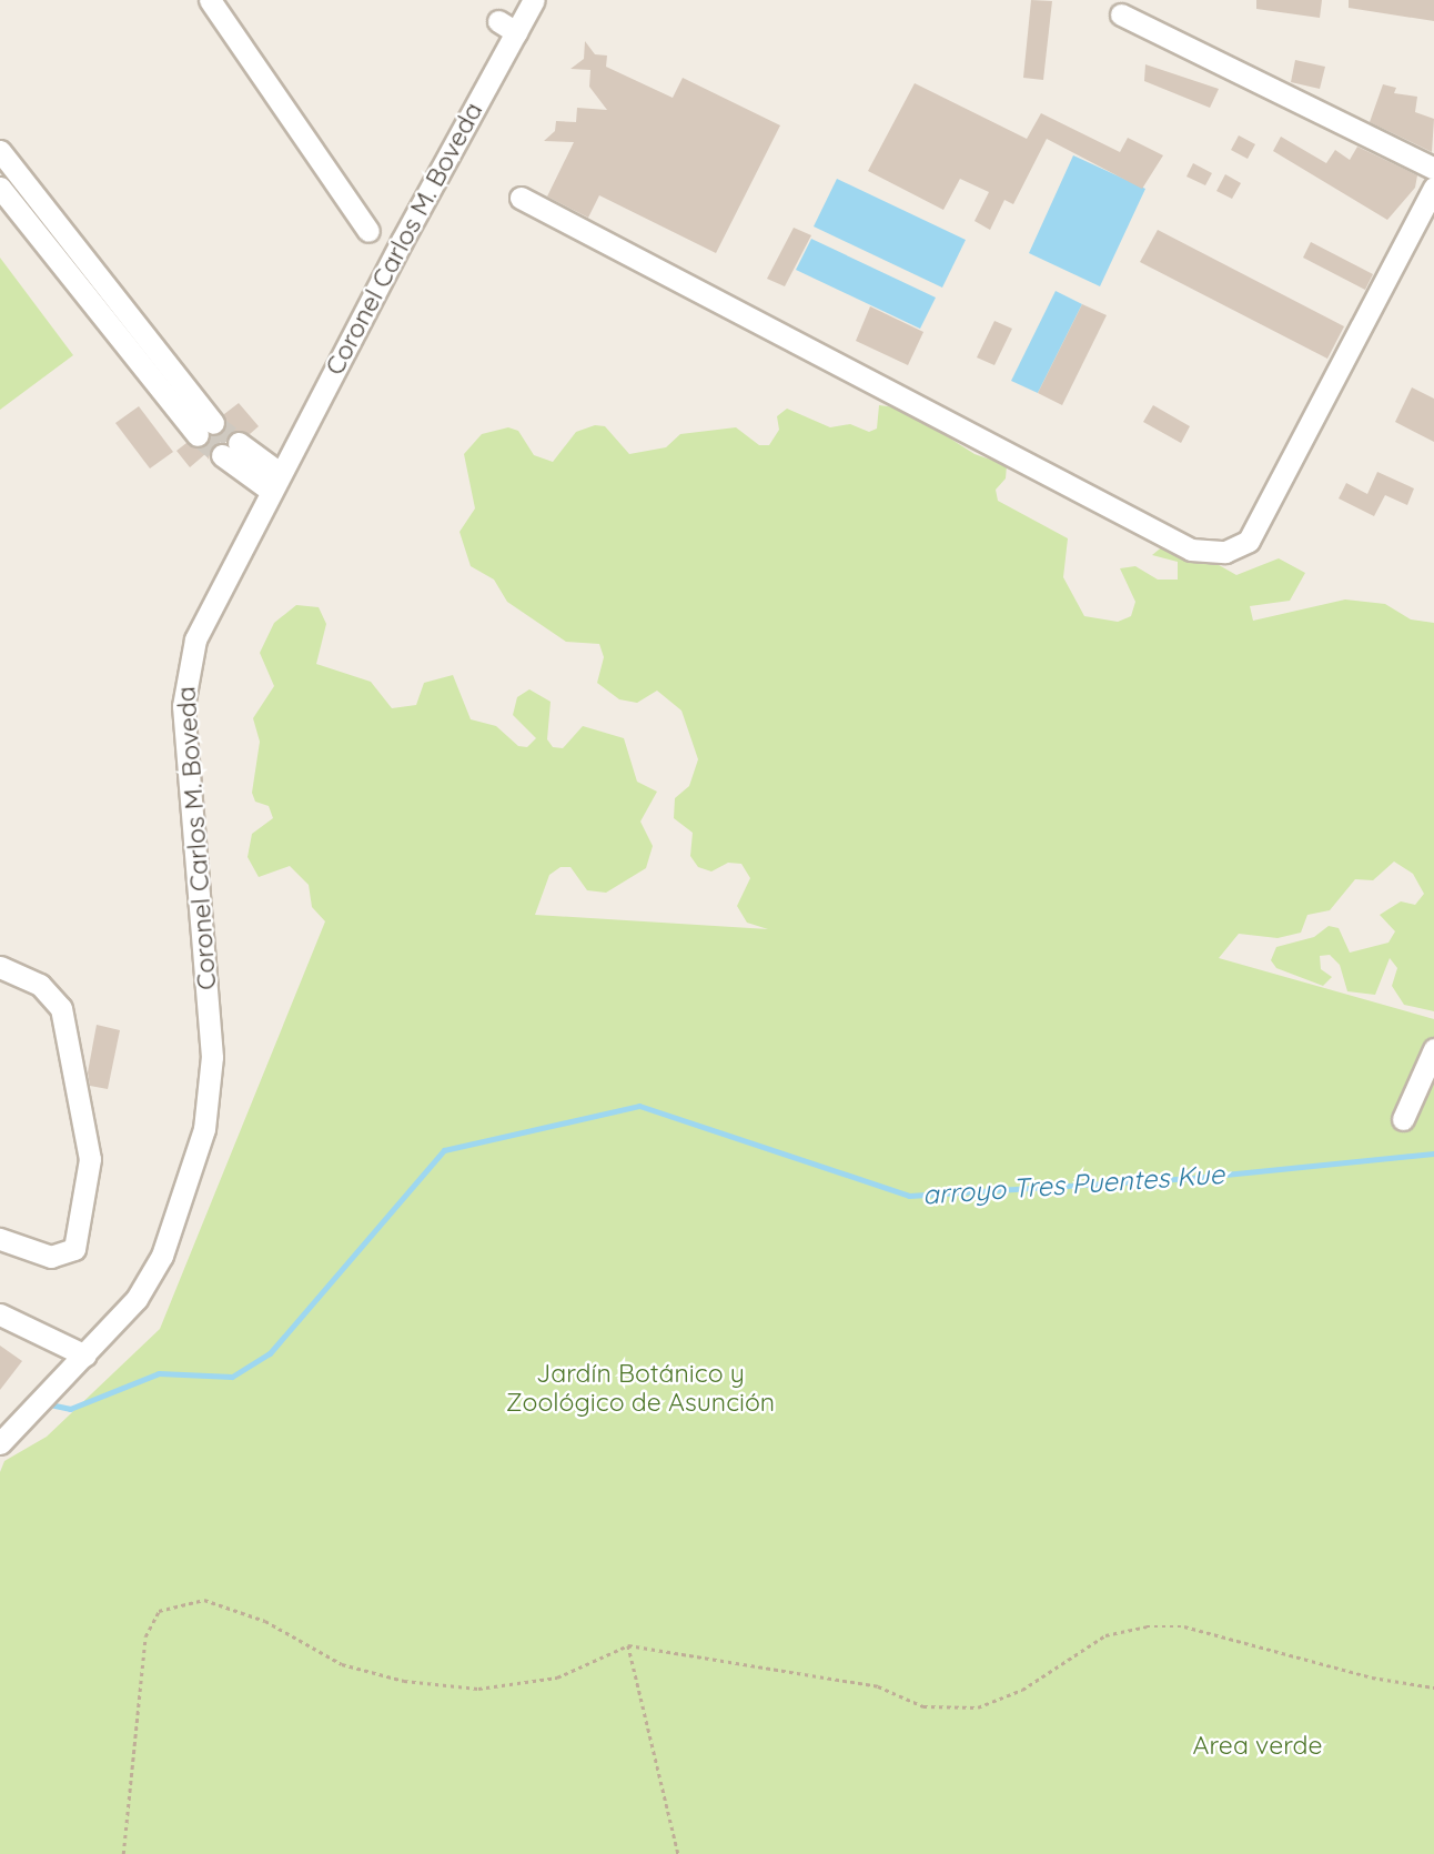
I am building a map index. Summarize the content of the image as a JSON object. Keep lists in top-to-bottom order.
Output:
{
  "streets": {
    "street": ["Coronel Carlos M. Boveda"]
  },
  "water": ["arroyo Tres Puentes Kue"],
  "parks": ["Jardín Botánico y Zoológico de Asunción", "Area verde"]
}
